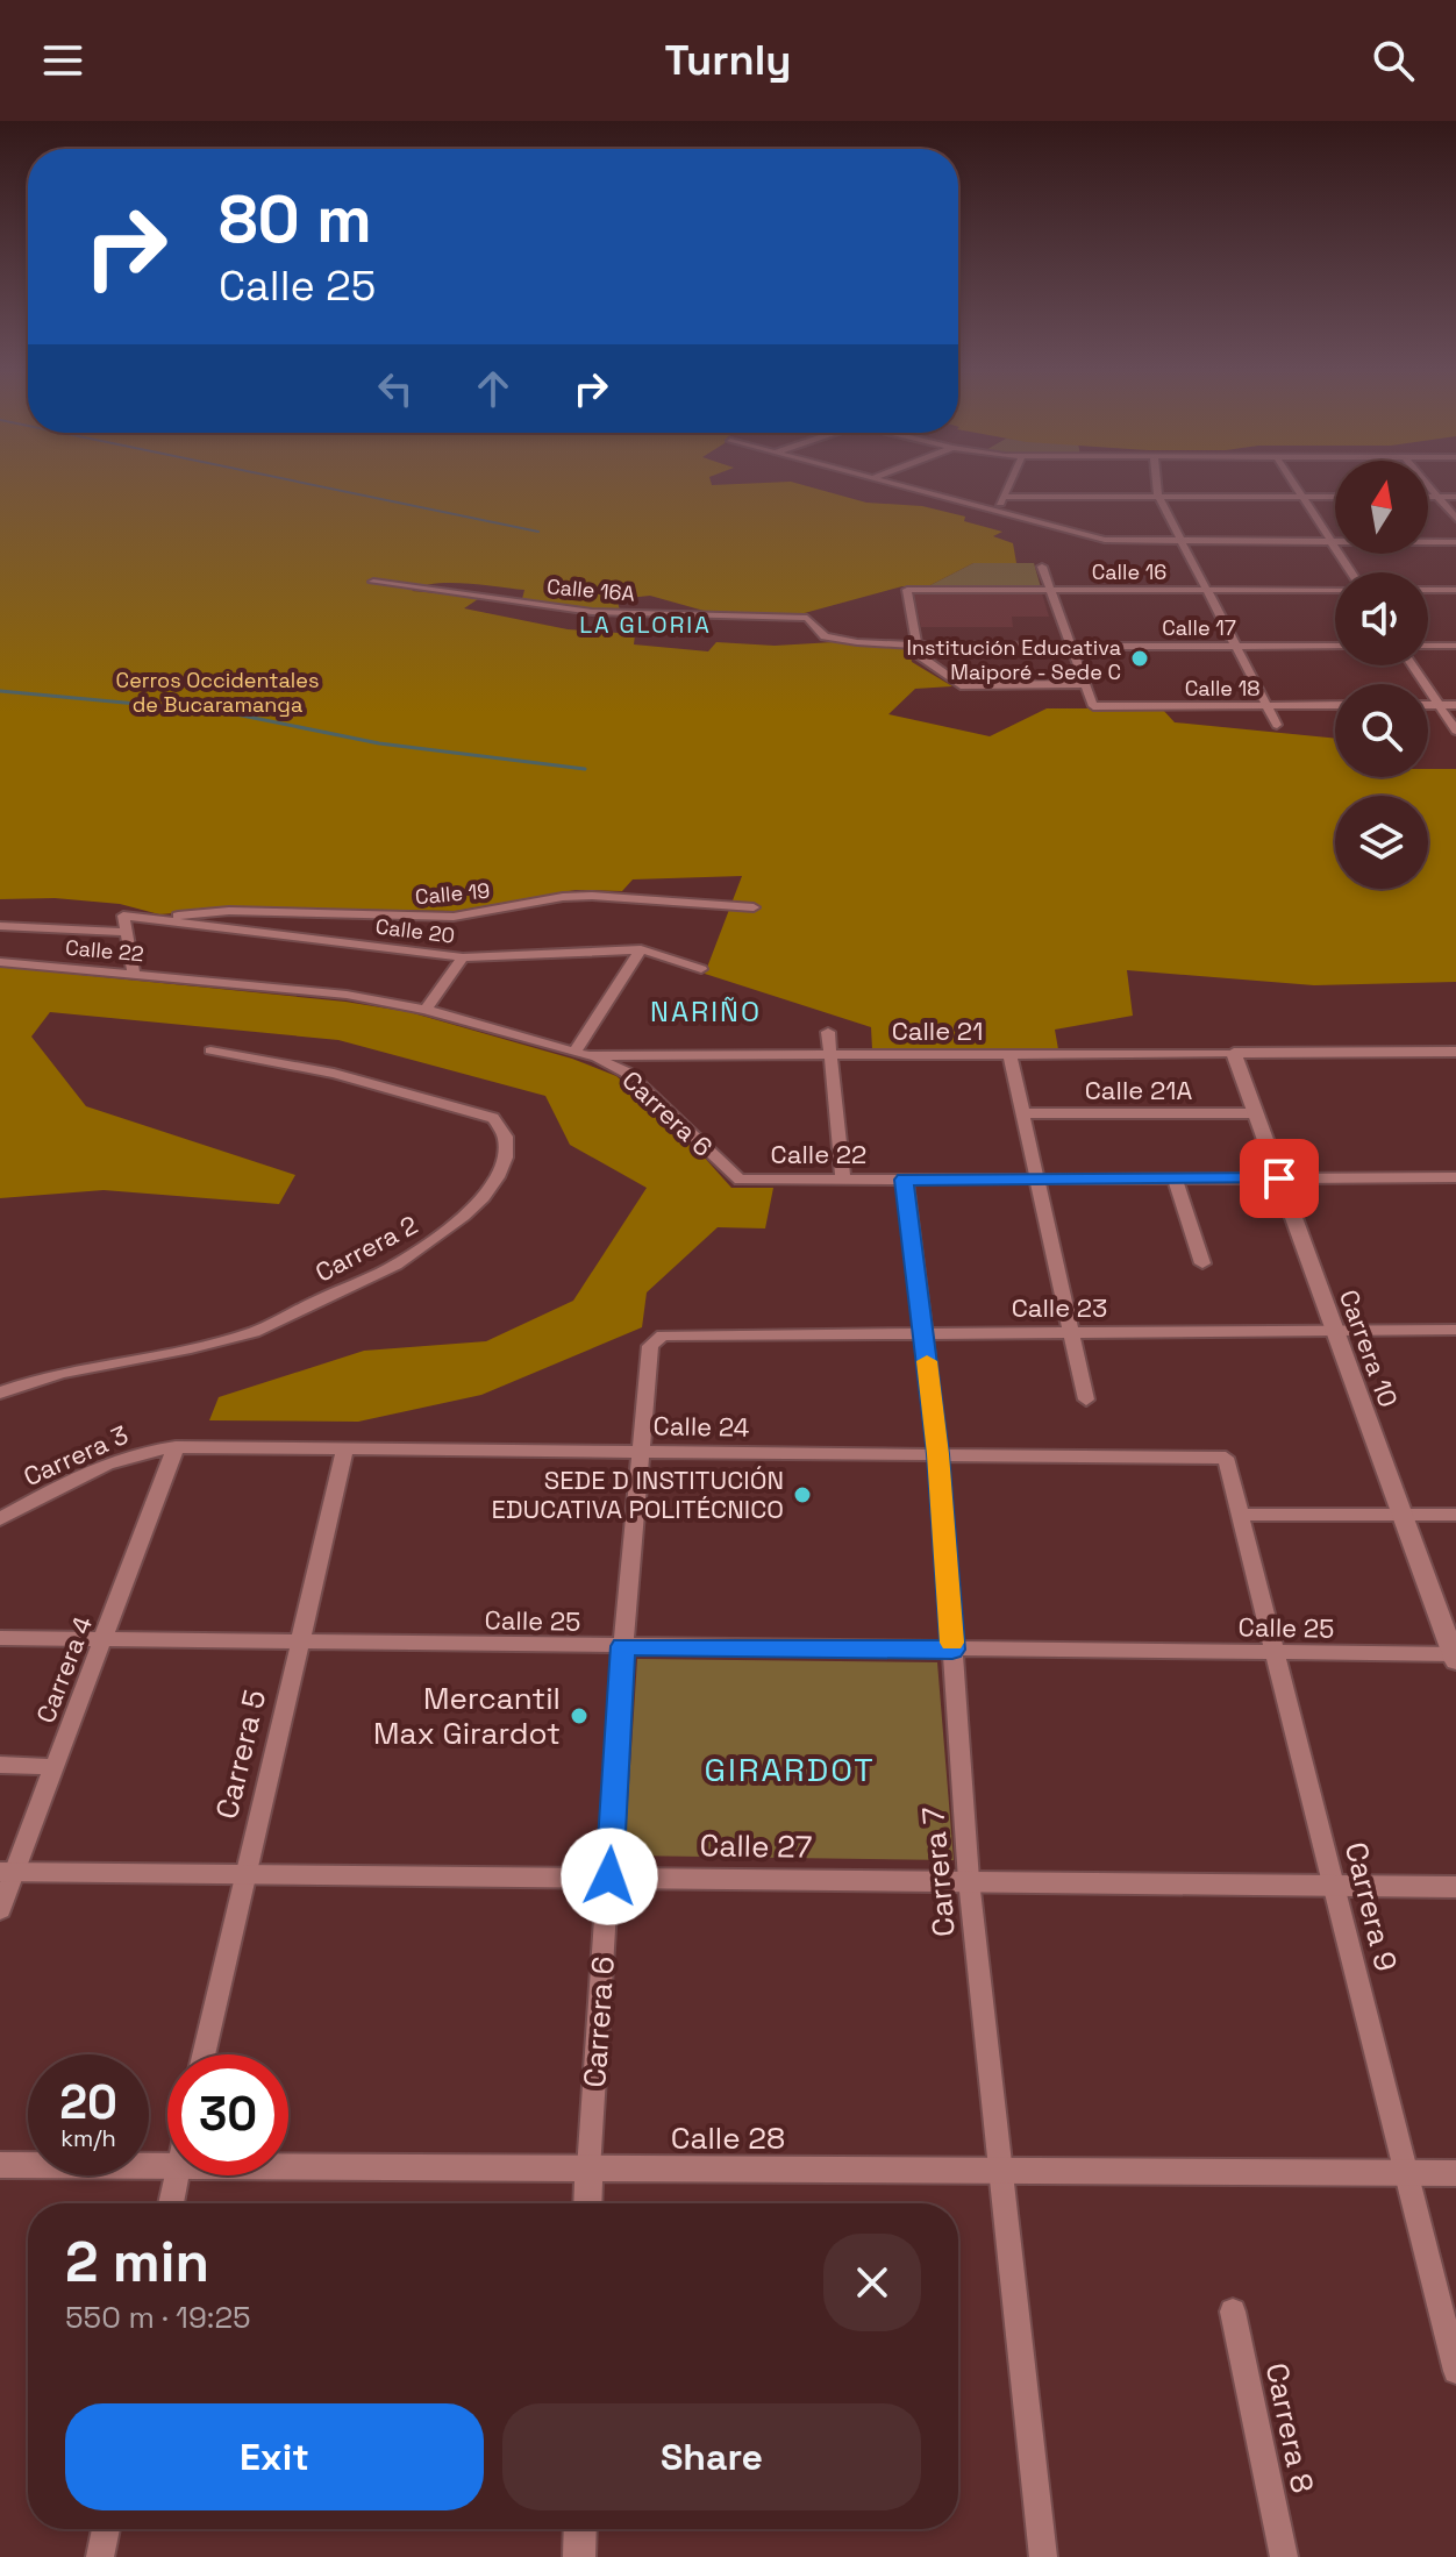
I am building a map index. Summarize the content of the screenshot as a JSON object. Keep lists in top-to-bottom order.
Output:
{
  "streets": {
    "street": [
      "Calle 16",
      "Calle 16A",
      "Calle 17",
      "Calle 18",
      "Calle 19",
      "Calle 20",
      "Calle 22",
      "Calle 21",
      "Calle 21A",
      "Carrera 6",
      "Carrera 2",
      "Calle 23",
      "Carrera 10",
      "Calle 24",
      "Carrera 3",
      "Calle 25",
      "Carrera 4",
      "Carrera 5",
      "Calle 27",
      "Carrera 7",
      "Carrera 9",
      "Calle 28",
      "Carrera 8"
    ]
  },
  "crossings": [
    ["Calle 16", "Calle 17"],
    ["Calle 16A", "Calle 17"],
    ["Calle 19", "Calle 20"],
    ["Calle 22", "Calle 21"],
    ["Calle 22", "Carrera 6"],
    ["Calle 22", "Carrera 10"],
    ["Calle 22", "Carrera 7"],
    ["Calle 21", "Carrera 6"],
    ["Calle 21", "Carrera 10"],
    ["Calle 21A", "Carrera 10"],
    ["Carrera 6", "Calle 23"],
    ["Carrera 6", "Calle 24"],
    ["Carrera 6", "Calle 25"],
    ["Carrera 6", "Calle 27"],
    ["Carrera 6", "Calle 28"],
    ["Calle 23", "Carrera 10"],
    ["Calle 23", "Carrera 7"],
    ["Carrera 10", "Calle 25"],
    ["Calle 24", "Carrera 3"],
    ["Calle 24", "Carrera 4"],
    ["Calle 24", "Carrera 5"],
    ["Calle 24", "Carrera 7"],
    ["Calle 24", "Carrera 9"],
    ["Carrera 3", "Carrera 4"],
    ["Calle 25", "Carrera 4"],
    ["Calle 25", "Carrera 5"],
    ["Calle 25", "Carrera 7"],
    ["Calle 25", "Carrera 9"],
    ["Carrera 4", "Calle 27"],
    ["Carrera 5", "Calle 27"],
    ["Calle 27", "Carrera 7"],
    ["Calle 27", "Carrera 9"],
    ["Carrera 7", "Calle 28"],
    ["Carrera 9", "Calle 28"]
  ],
  "districts": ["LA GLORIA", "NARIÑO", "GIRARDOT"],
  "parks": ["Cerros Occidentales de Bucaramanga"],
  "places": ["Institución Educativa Maiporé - Sede C", "SEDE D INSTITUCIÓN EDUCATIVA POLITÉCNICO", "Mercantil Max Girardot"],
  "north": "top",
  "page": {
    "header": "Turnly",
    "turn": ["80 m", "Calle 25"],
    "speed": "20 km/h",
    "limit": "30",
    "heading": ["2 min", "550 m · 19:25"],
    "buttons": ["Exit", "Share"]
  }
}
